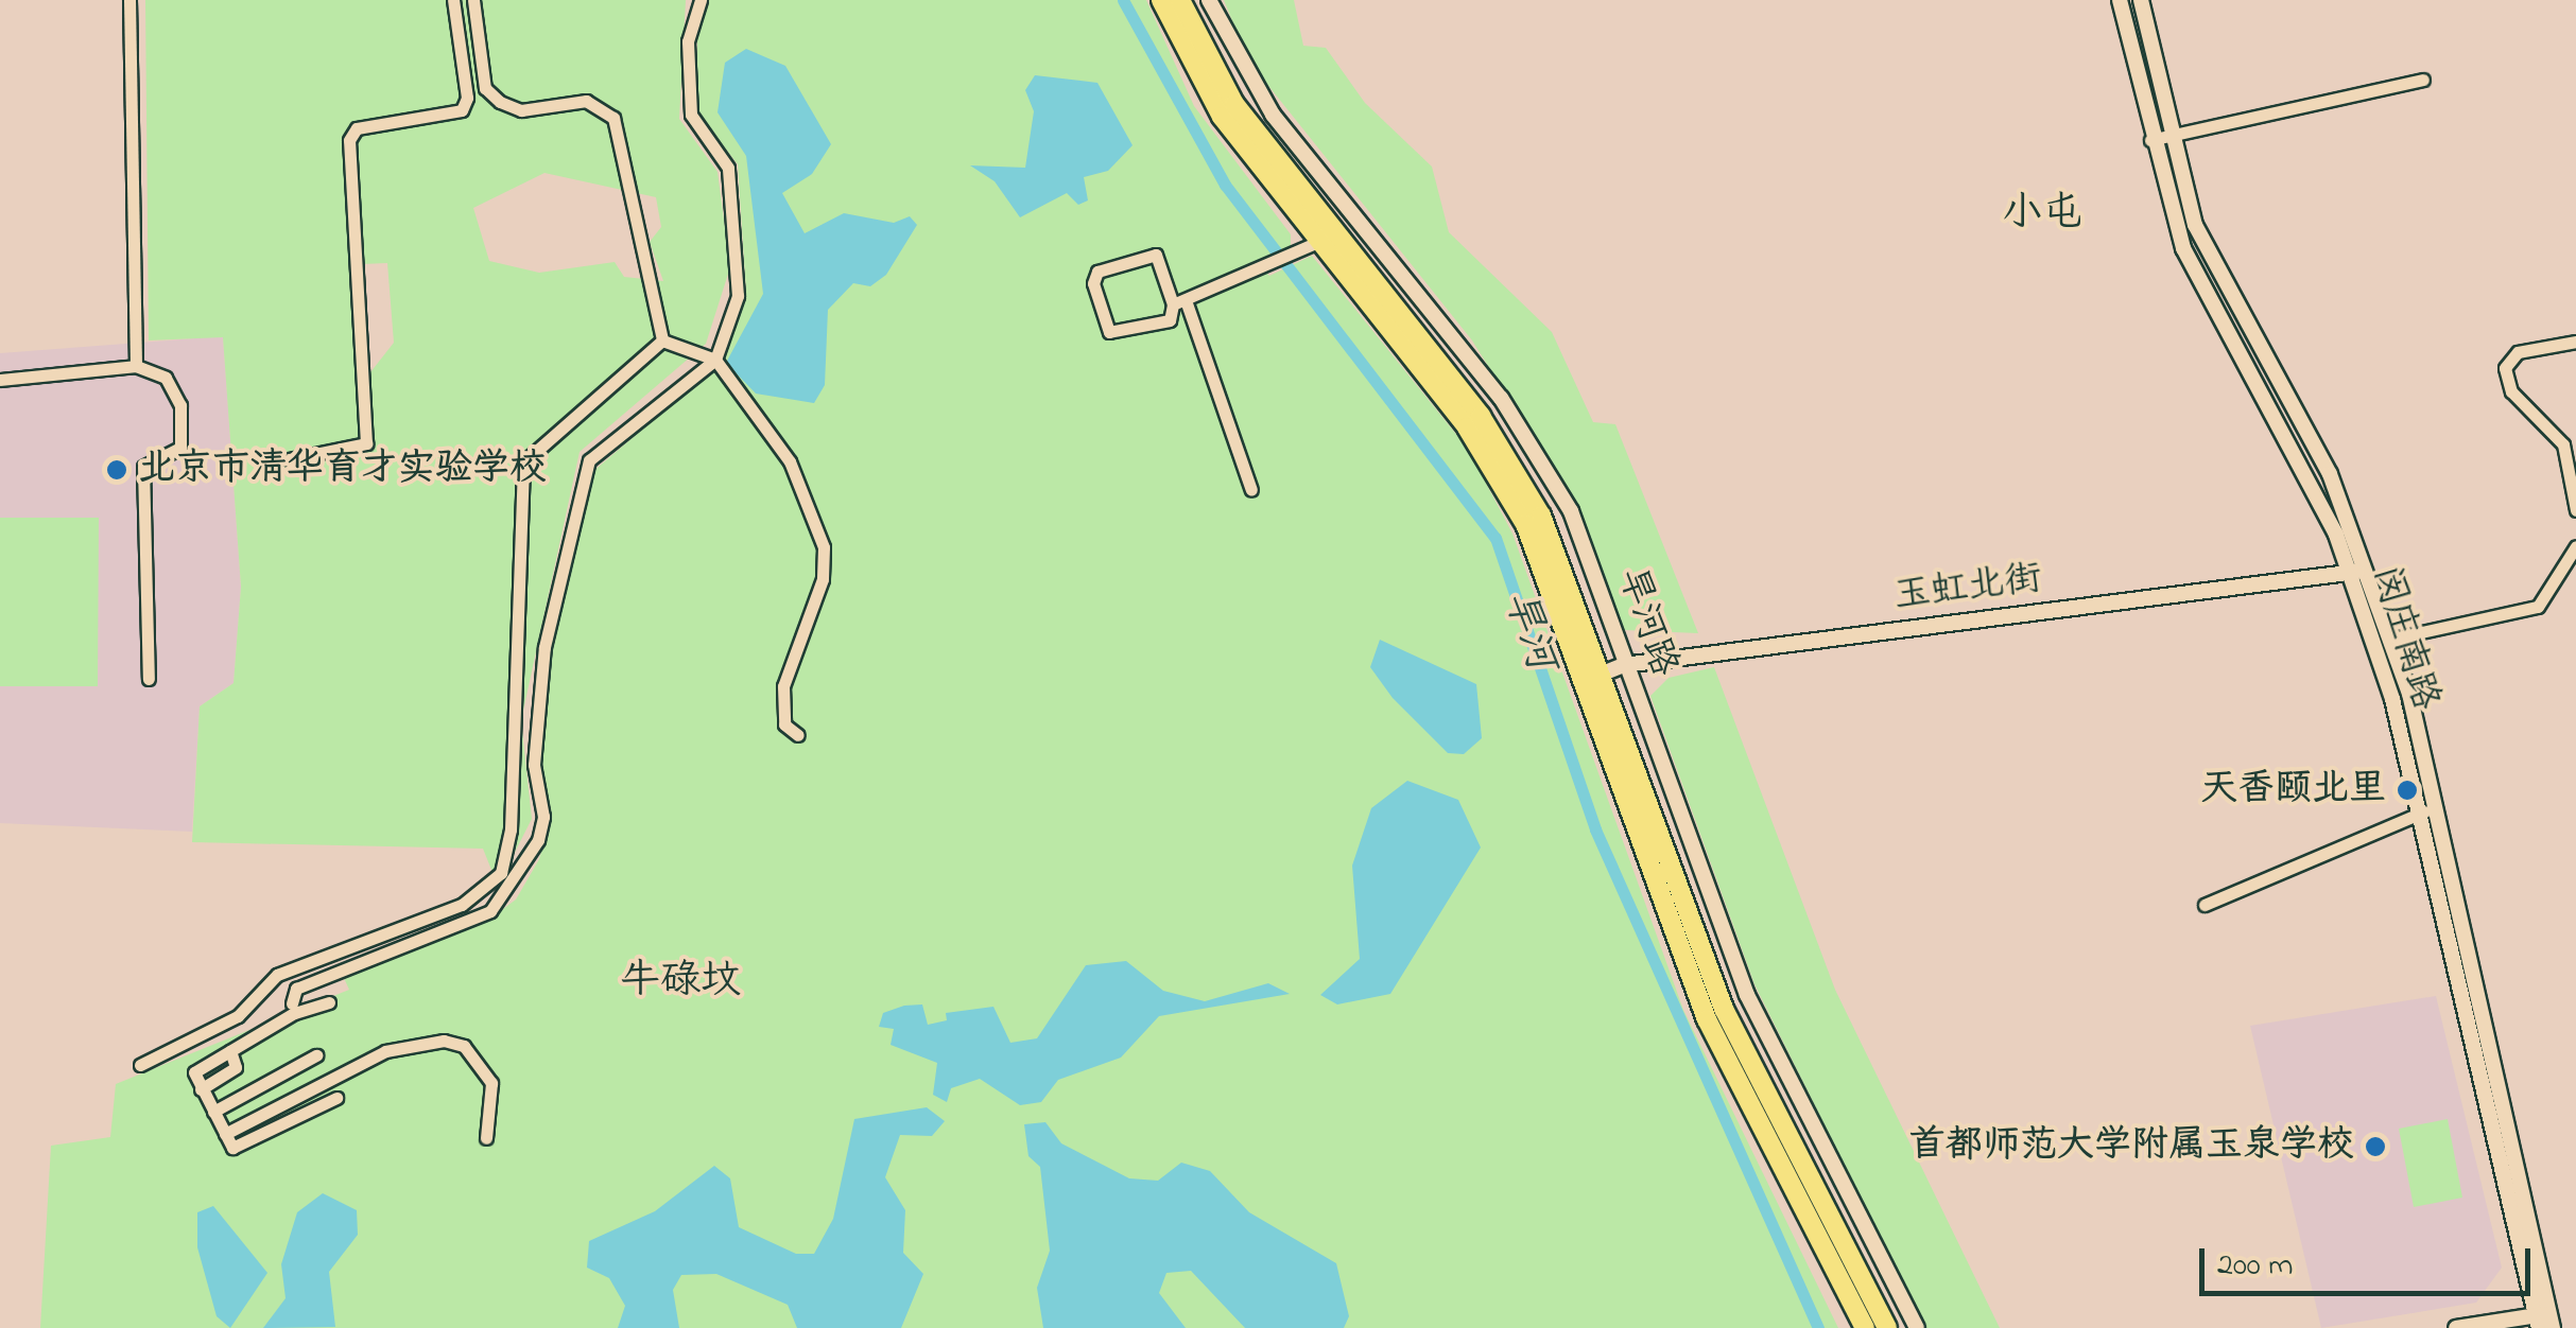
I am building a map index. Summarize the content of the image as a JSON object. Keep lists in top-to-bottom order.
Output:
{
  "streets": {
    "main road": ["旱河路"],
    "street": ["玉虹北街", "闵庄南路"]
  },
  "crossings": [
    ["玉虹北街", "旱河路"],
    ["玉虹北街", "闵庄南路"]
  ],
  "districts": ["小屯", "牛碌坟"],
  "water": ["旱河"],
  "places": ["北京市清华育才实验学校", "天香颐北里", "首都师范大学附属玉泉学校"],
  "scale_bar": "200 m"
}
